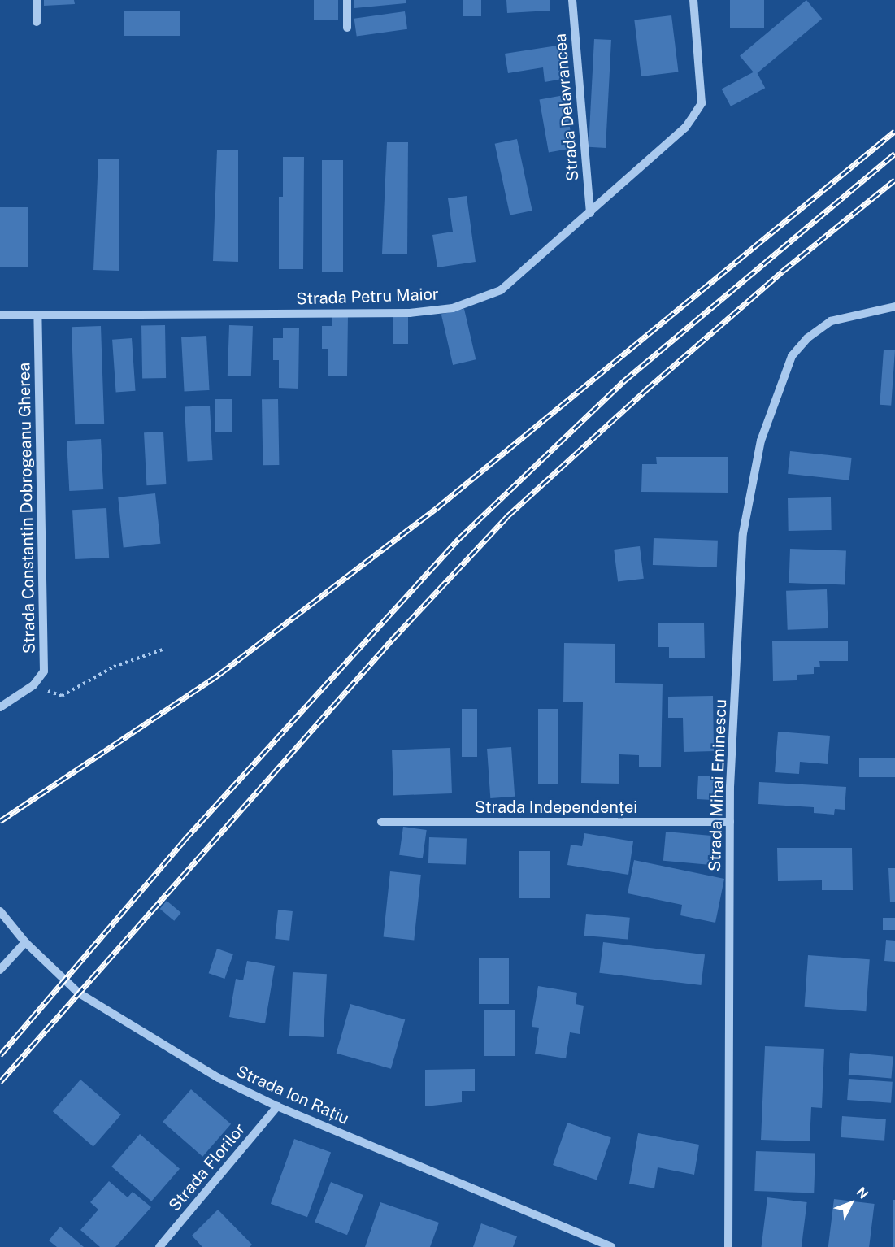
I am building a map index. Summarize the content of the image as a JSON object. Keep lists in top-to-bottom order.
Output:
{
  "streets": {
    "street": [
      "Strada Delavrancea",
      "Strada Petru Maior",
      "Strada Constantin Dobrogeanu Gherea",
      "Strada Mihai Eminescu",
      "Strada Independenței",
      "Strada Ion Rațiu",
      "Strada Florilor"
    ]
  },
  "crossings": [
    ["Strada Delavrancea", "Strada Petru Maior"],
    ["Strada Petru Maior", "Strada Constantin Dobrogeanu Gherea"],
    ["Strada Mihai Eminescu", "Strada Independenței"],
    ["Strada Ion Rațiu", "Strada Florilor"]
  ],
  "north": "top right"
}
